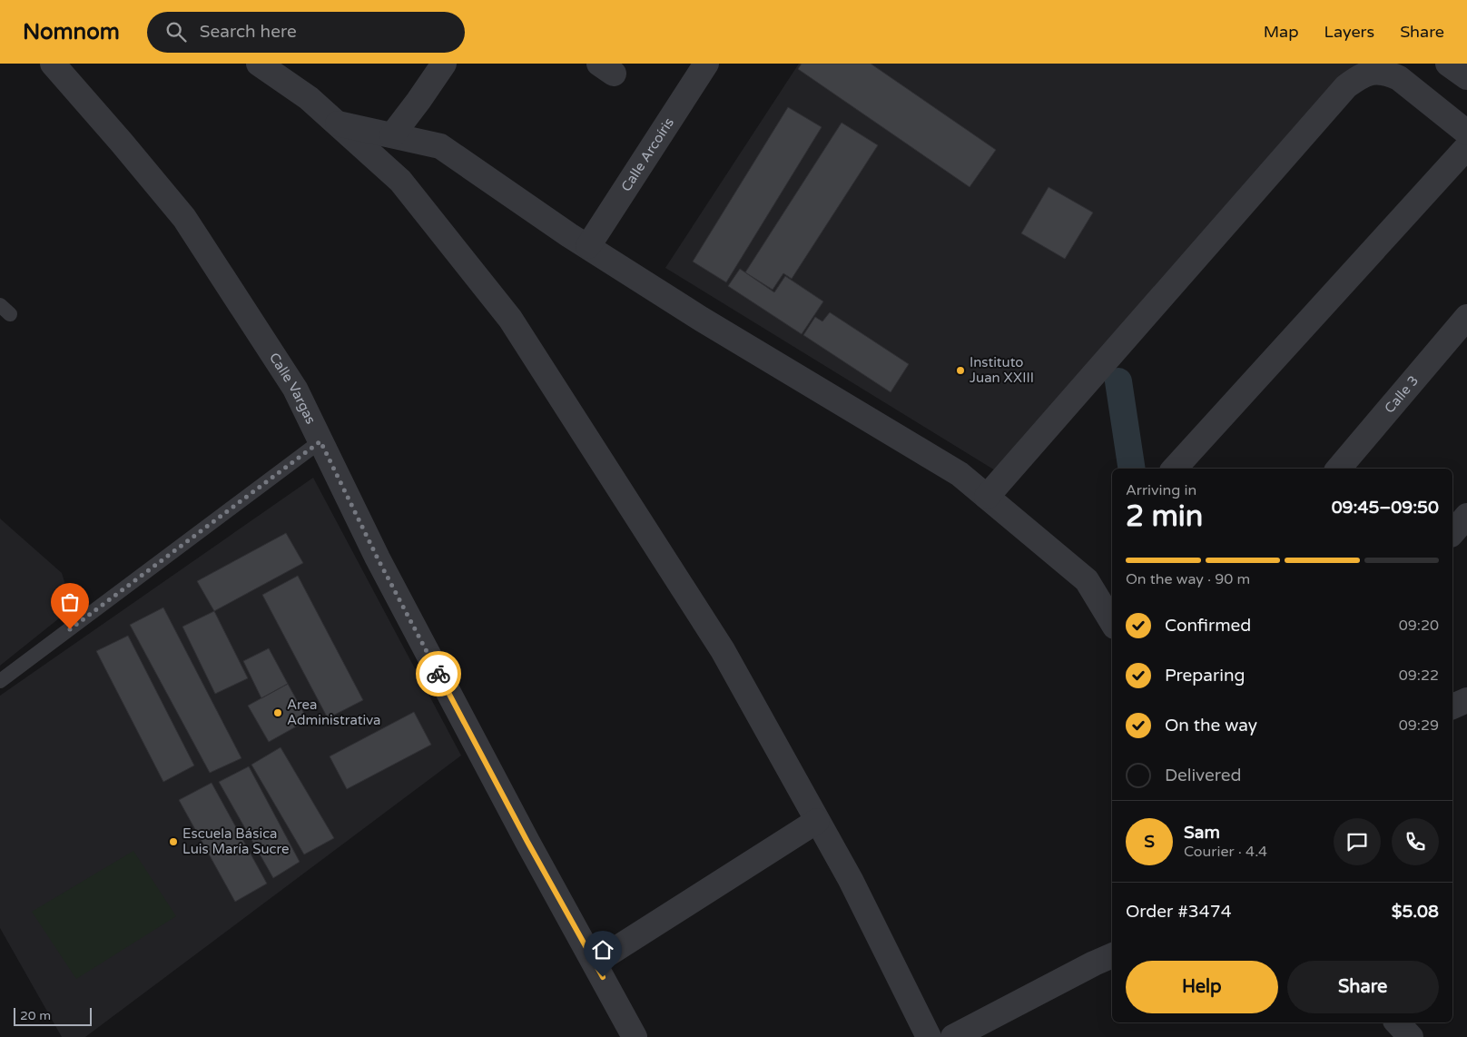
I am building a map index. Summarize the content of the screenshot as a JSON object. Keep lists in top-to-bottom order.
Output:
{
  "streets": {
    "street": ["Calle Arcoíris", "Calle Vargas", "Calle 3"]
  },
  "places": ["Instituto Juan XXIII", "Area Administrativa", "Escuela Básica Luis María Sucre"],
  "scale_bar": "20 m",
  "page": {
    "header": "Nomnom",
    "search": "Search here",
    "nav": ["Map", "Layers", "Share"],
    "heading": ["2 min", "Arriving in", "09:45–09:50"],
    "panel": [
      "Sam",
      "Courier · 4.4",
      "Order #3474",
      "$5.08"
    ],
    "bar": "On the way · 90 m",
    "list": [
      ["Confirmed", "09:20"],
      ["Preparing", "09:22"],
      ["On the way", "09:29"],
      "Delivered"
    ],
    "round": "S",
    "buttons": ["Help", "Share"],
    "scale": "20 m"
  }
}
